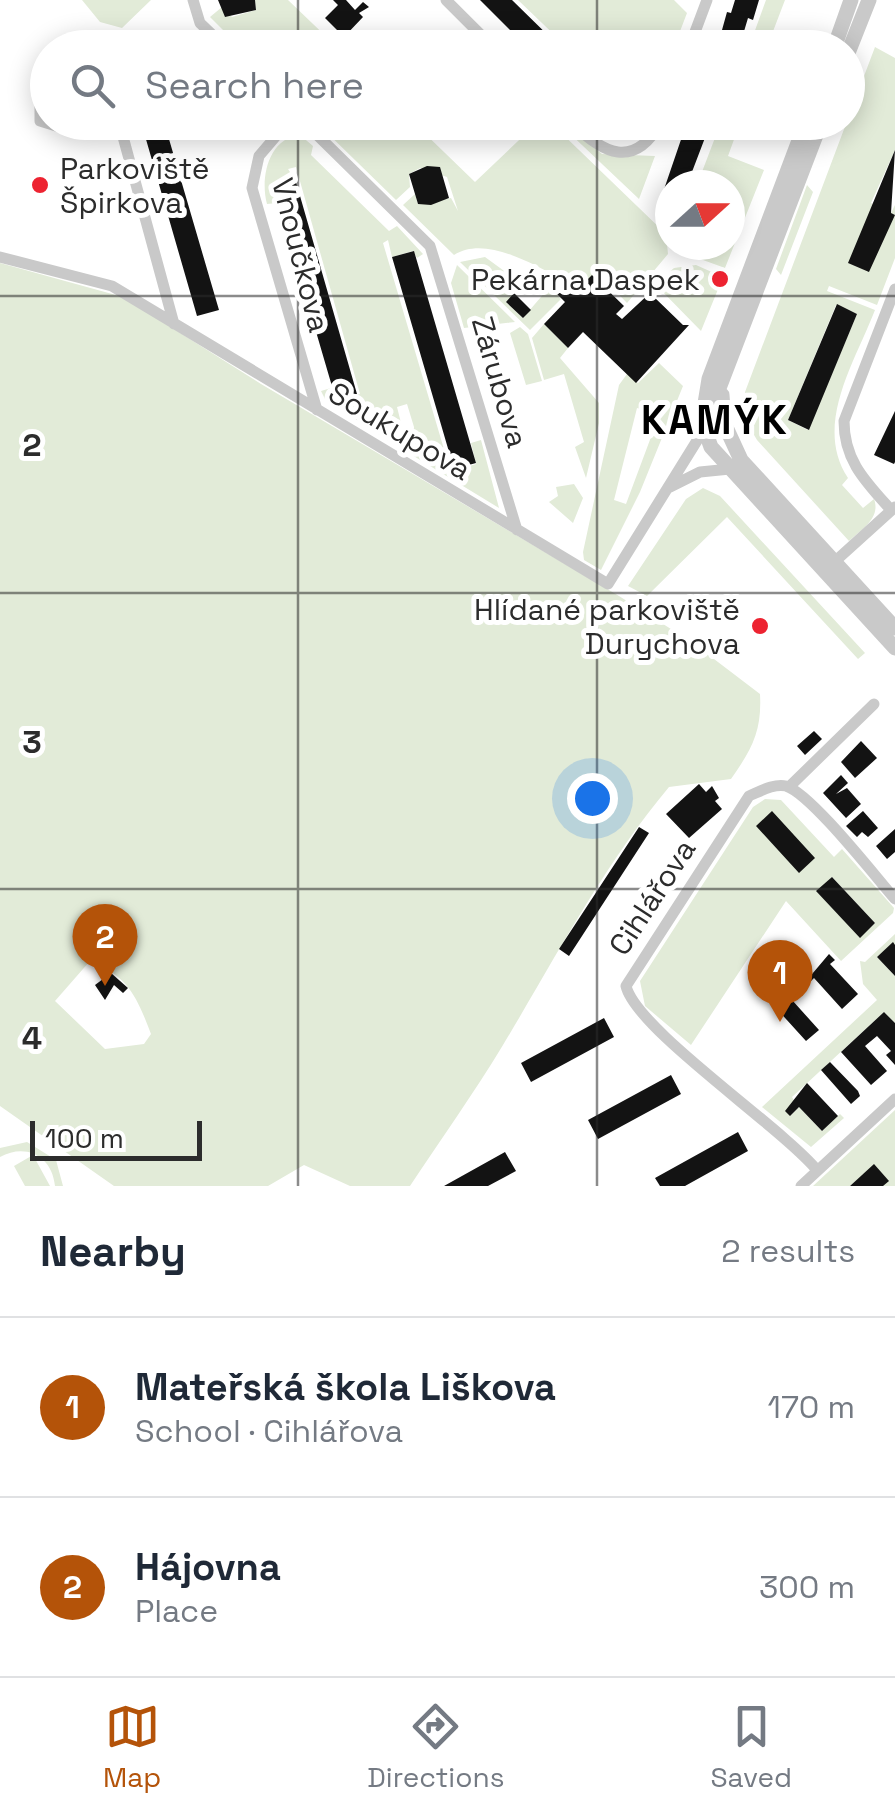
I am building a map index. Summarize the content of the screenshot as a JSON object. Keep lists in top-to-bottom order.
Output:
{
  "streets": {
    "street": [
      "Vnoučkova",
      "Zárubova",
      "Soukupova",
      "Cihlářova"
    ]
  },
  "crossings": [
    ["Vnoučkova", "Soukupova"],
    ["Zárubova", "Soukupova"]
  ],
  "districts": ["KAMÝK"],
  "places": ["Parkoviště Špirkova", "Pekárna Daspek", "Hlídané parkoviště Durychova"],
  "scale_bar": "100 m",
  "north": "right",
  "page": {
    "search": "Search here",
    "pins": ["2", "1"],
    "scale": "100 m",
    "heading": ["Nearby", "2 results"],
    "list": [
      {
        "mark": "1",
        "name": "Mateřská škola Liškova",
        "note": "School · Cihlářova",
        "value": "170 m"
      },
      {
        "mark": "2",
        "name": "Hájovna",
        "note": "Place",
        "value": "300 m"
      }
    ],
    "nav": ["Map", "Directions", "Saved"]
  },
  "grid": {
    "rows": ["2", "3", "4"]
  }
}
